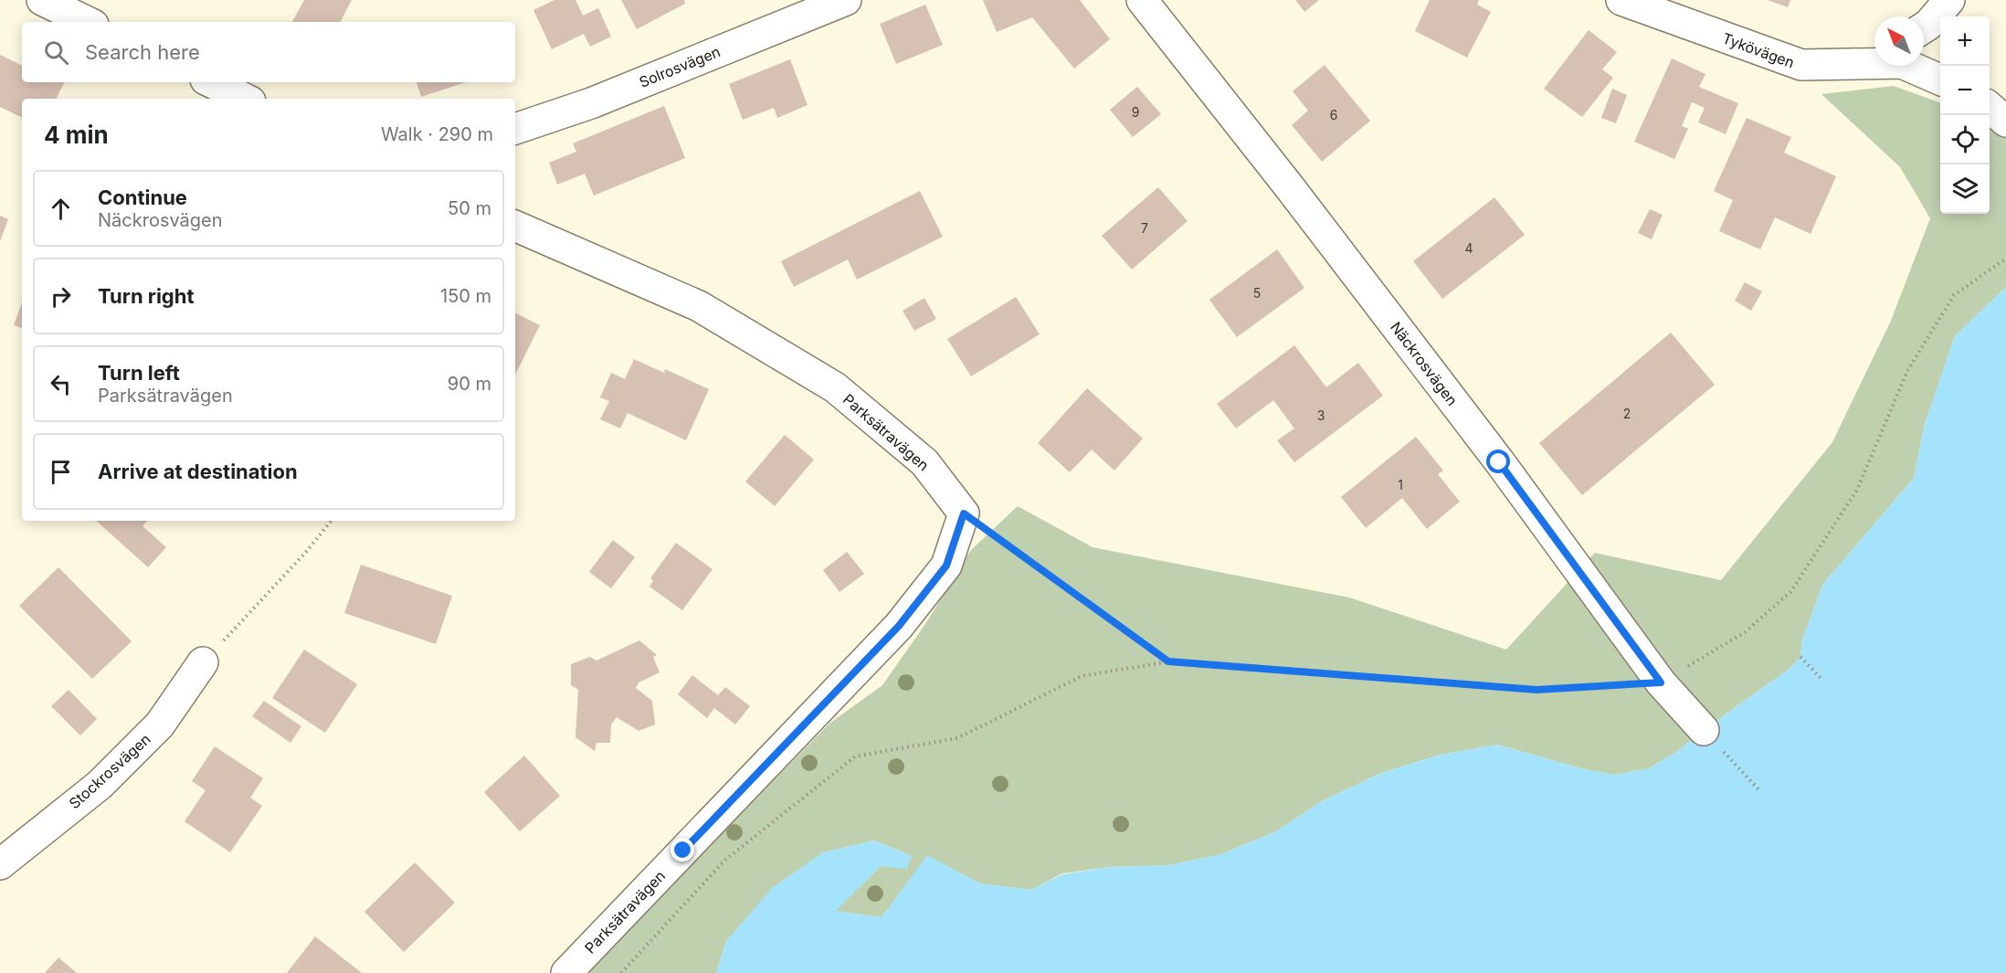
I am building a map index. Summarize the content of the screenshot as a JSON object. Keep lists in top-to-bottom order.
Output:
{
  "streets": {
    "street": [
      "Tykövägen",
      "Solrosvägen",
      "Näckrosvägen",
      "Parksätravägen",
      "Stockrosvägen"
    ]
  },
  "house_numbers": [
    "9",
    "6",
    "7",
    "4",
    "5",
    "2",
    "3",
    "1"
  ],
  "north": "top left",
  "page": {
    "map_buttons": ["+", "−"],
    "search": "Search here",
    "heading": ["4 min", "Walk · 290 m"],
    "list": [
      ["Continue", "Näckrosvägen", "50 m"],
      ["Turn right", "150 m"],
      ["Turn left", "Parksätravägen", "90 m"],
      "Arrive at destination"
    ]
  }
}
